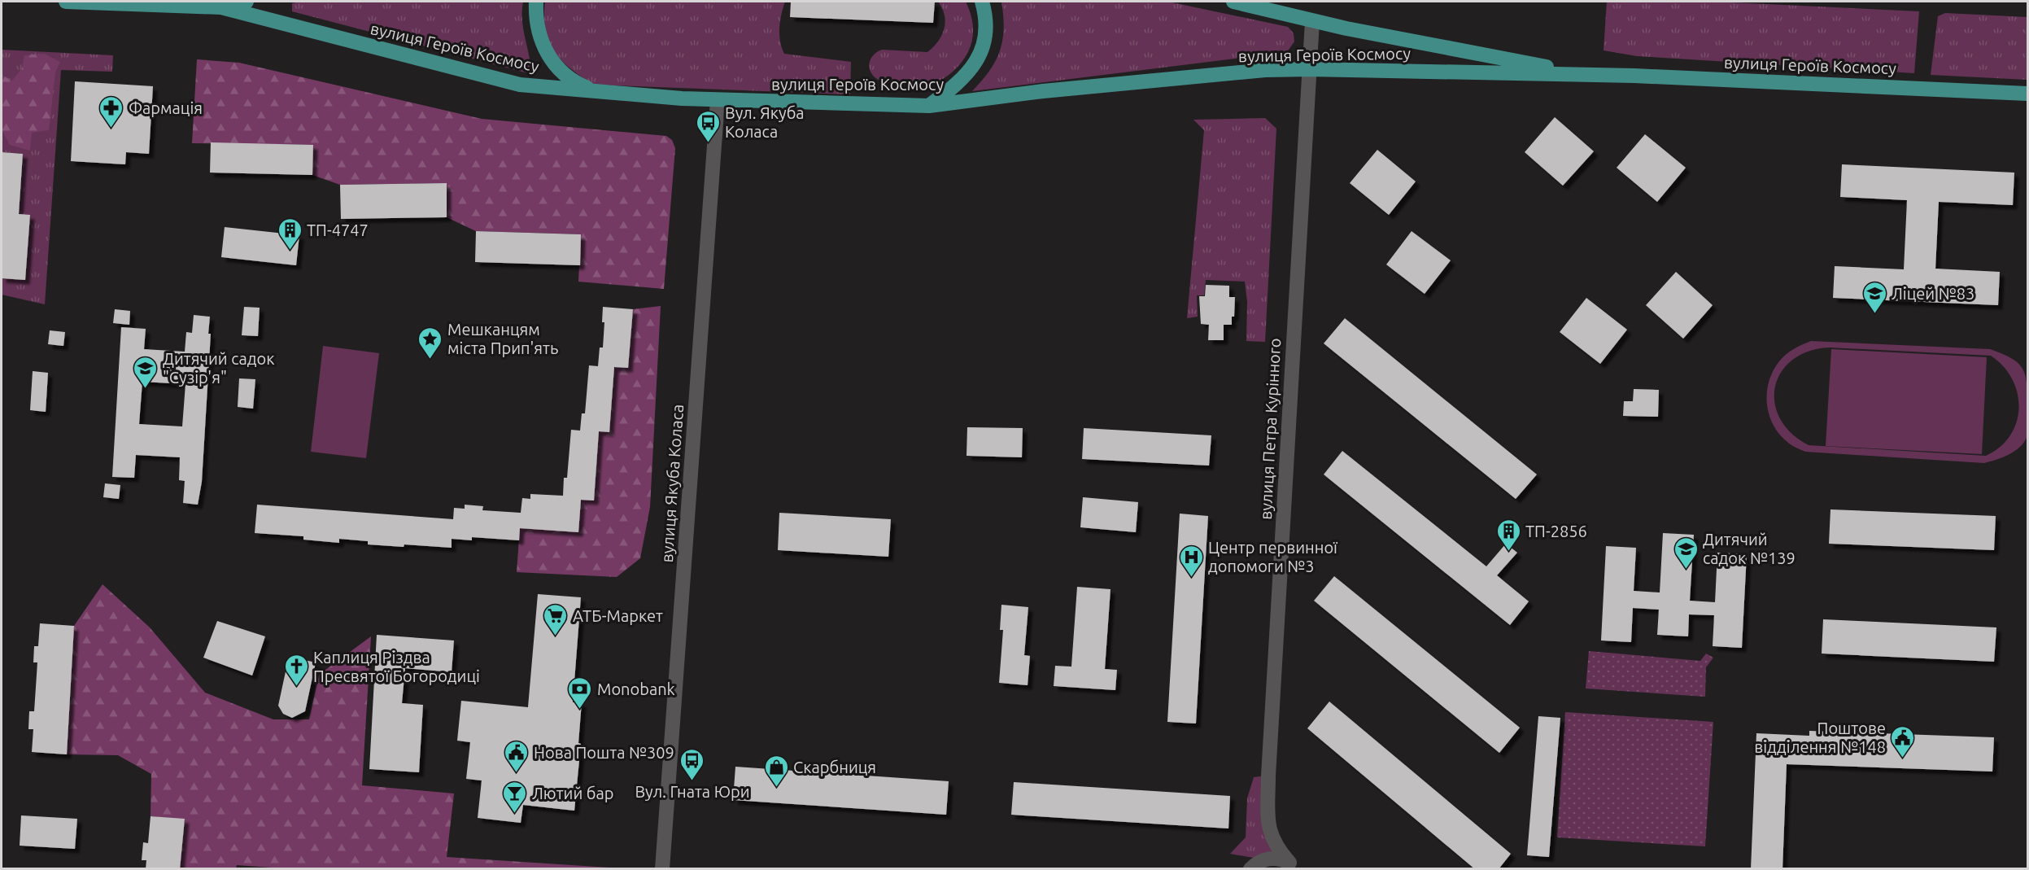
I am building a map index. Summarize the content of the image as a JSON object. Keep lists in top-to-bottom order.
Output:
{
  "streets": {
    "main road": ["вулиця Героїв Космосу"],
    "street": ["вулиця Петра Курінного", "вулиця Якуба Коласа"]
  },
  "crossings": [
    ["вулиця Героїв Космосу", "вулиця Петра Курінного"],
    ["вулиця Героїв Космосу", "вулиця Якуба Коласа"]
  ],
  "places": {
    "pharmacy": ["Фармація"],
    "bus stop": ["Вул. Якуба Коласа", "Вул. Гната Юри"],
    "building": ["ТП-4747", "ТП-2856"],
    "school or university": ["Ліцей №83", "Дитячий садок \"Сузір'я\"", "Дитячий садок №139"],
    "place": ["Мешканцям міста Прип'ять"],
    "hospital": ["Центр первинної допомоги №3"],
    "supermarket": ["АТБ-Маркет"],
    "church": ["Каплиця Різдва Пресвятої Богородиці"],
    "bank": ["Monobank"],
    "public building": ["Поштове відділення №148", "Нова Пошта №309"],
    "shop": ["Скарбниця"],
    "bar": ["Лютий бар"]
  }
}
